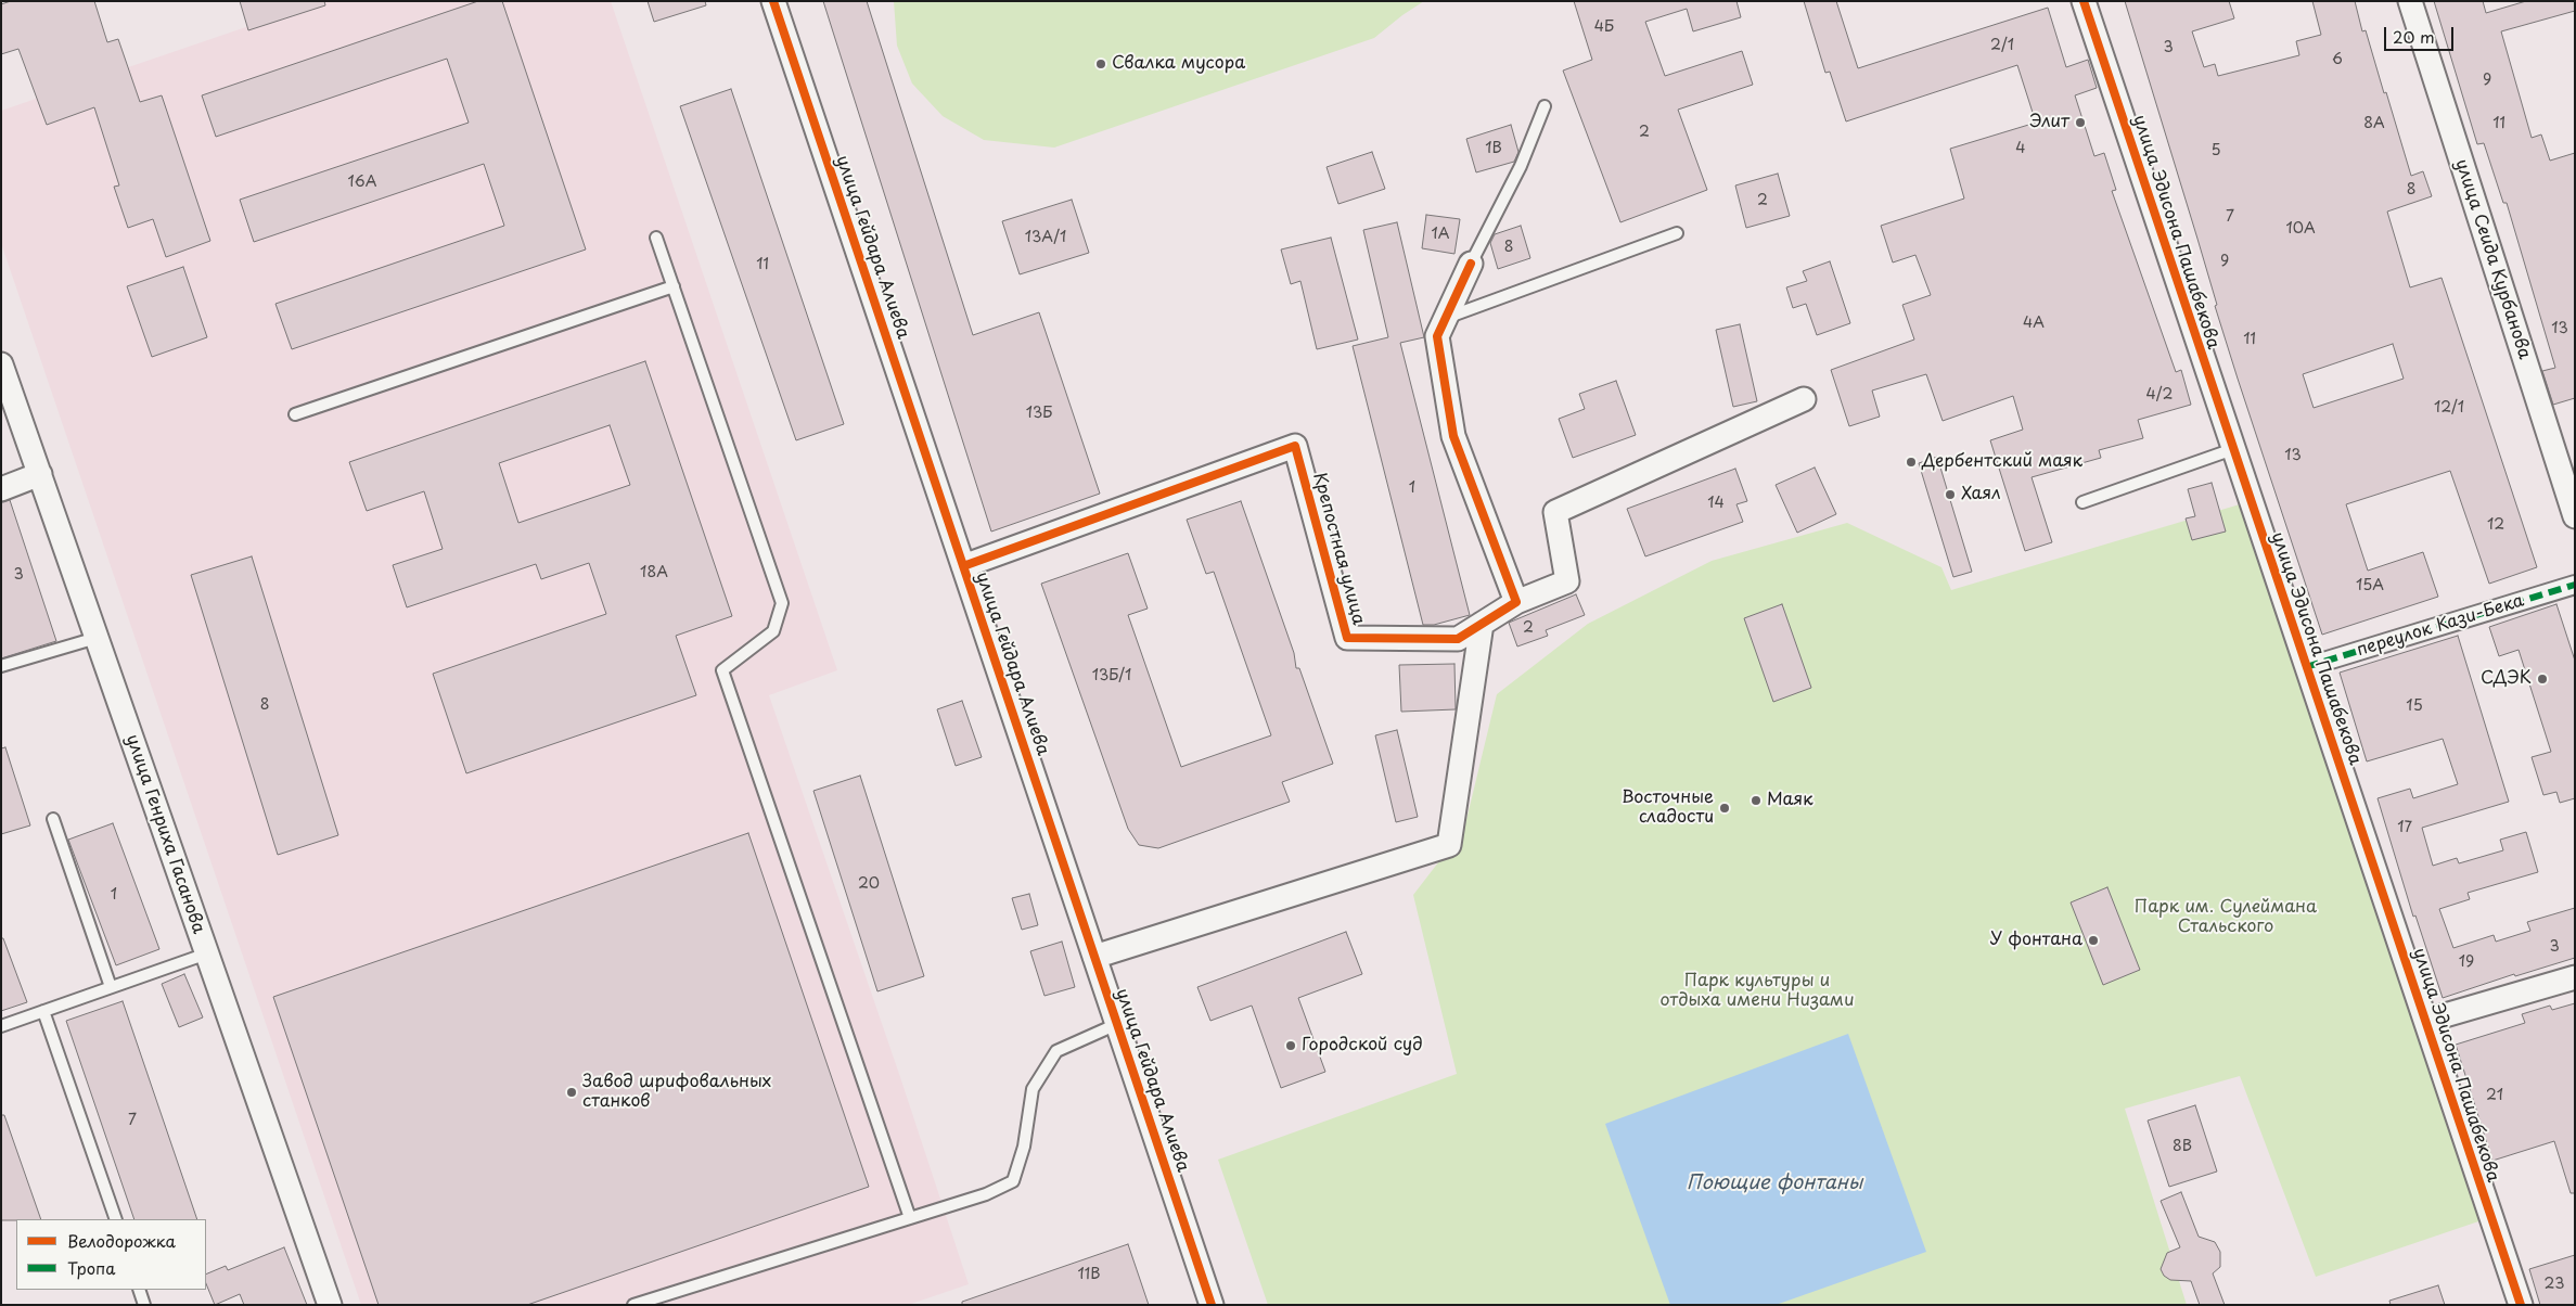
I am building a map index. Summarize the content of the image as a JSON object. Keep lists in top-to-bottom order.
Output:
{
  "streets": {
    "street": [
      "улица Эдисона Пашабекова",
      "улица Гейдара Алиева",
      "улица Сеида Курбанова",
      "Крепостная улица",
      "переулок Кази-Бека",
      "улица Генриха Гасанова"
    ]
  },
  "crossings": [
    ["улица Эдисона Пашабекова", "переулок Кази-Бека"],
    ["улица Гейдара Алиева", "Крепостная улица"]
  ],
  "water": ["Поющие фонтаны"],
  "parks": ["Парк им. Сулеймана Стальского", "Парк культуры и отдыха имени Низами"],
  "places": [
    "Свалка мусора",
    "Элит",
    "Дербентский маяк",
    "Хаял",
    "СДЭК",
    "Маяк",
    "Восточные сладости",
    "У фонтана",
    "Городской суд",
    "Завод шрифовальных станков"
  ],
  "house_numbers": [
    "4Б",
    "2/1",
    "3",
    "6",
    "9",
    "8А",
    "11",
    "2",
    "1В",
    "4",
    "5",
    "16А",
    "8",
    "2",
    "7",
    "10А",
    "1А",
    "13А/1",
    "8",
    "9",
    "11",
    "4А",
    "13",
    "11",
    "4/2",
    "12/1",
    "13Б",
    "13",
    "1",
    "14",
    "12",
    "18А",
    "3",
    "15А",
    "2",
    "13Б/1",
    "8",
    "15",
    "17",
    "20",
    "1",
    "3",
    "19",
    "21",
    "7",
    "8В",
    "11В",
    "23"
  ],
  "legend": ["Велодорожка", "Тропа"],
  "scale_bar": "20 m"
}
